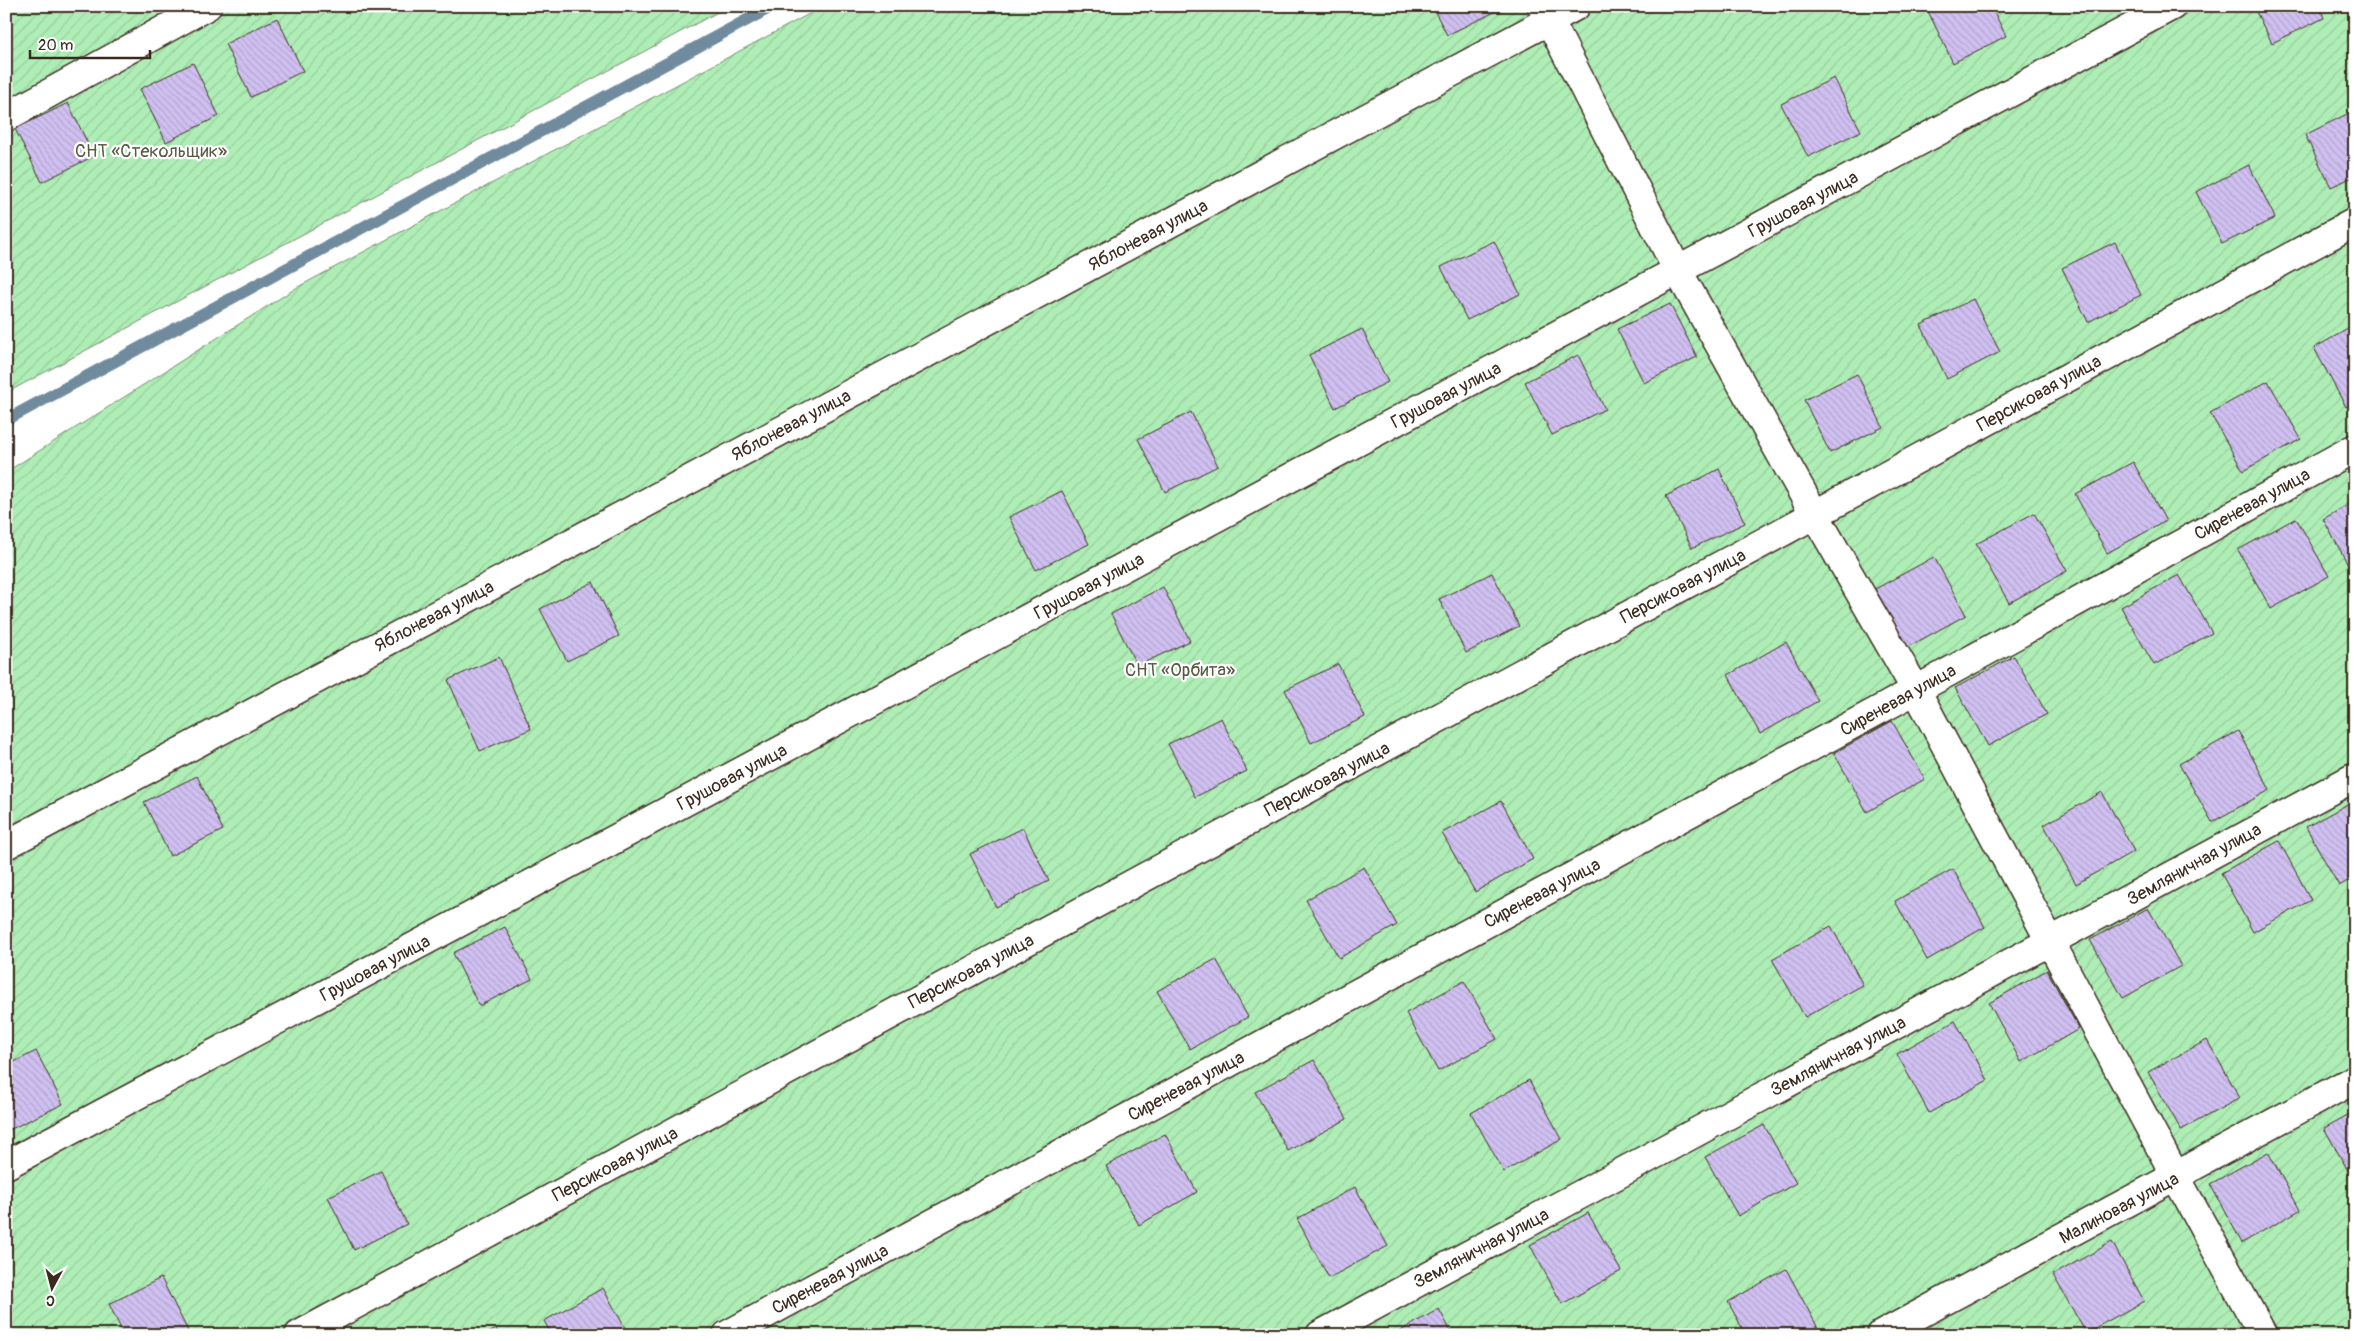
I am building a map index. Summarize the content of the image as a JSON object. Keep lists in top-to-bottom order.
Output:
{
  "streets": {
    "street": [
      "Грушовая улица",
      "Яблоневая улица",
      "Персиковая улица",
      "Сиреневая улица",
      "Земляничная улица",
      "Малиновая улица"
    ]
  },
  "parks": ["СНТ «Стекольщик»", "СНТ «Орбита»"],
  "scale_bar": "20 m",
  "north": "bottom"
}
